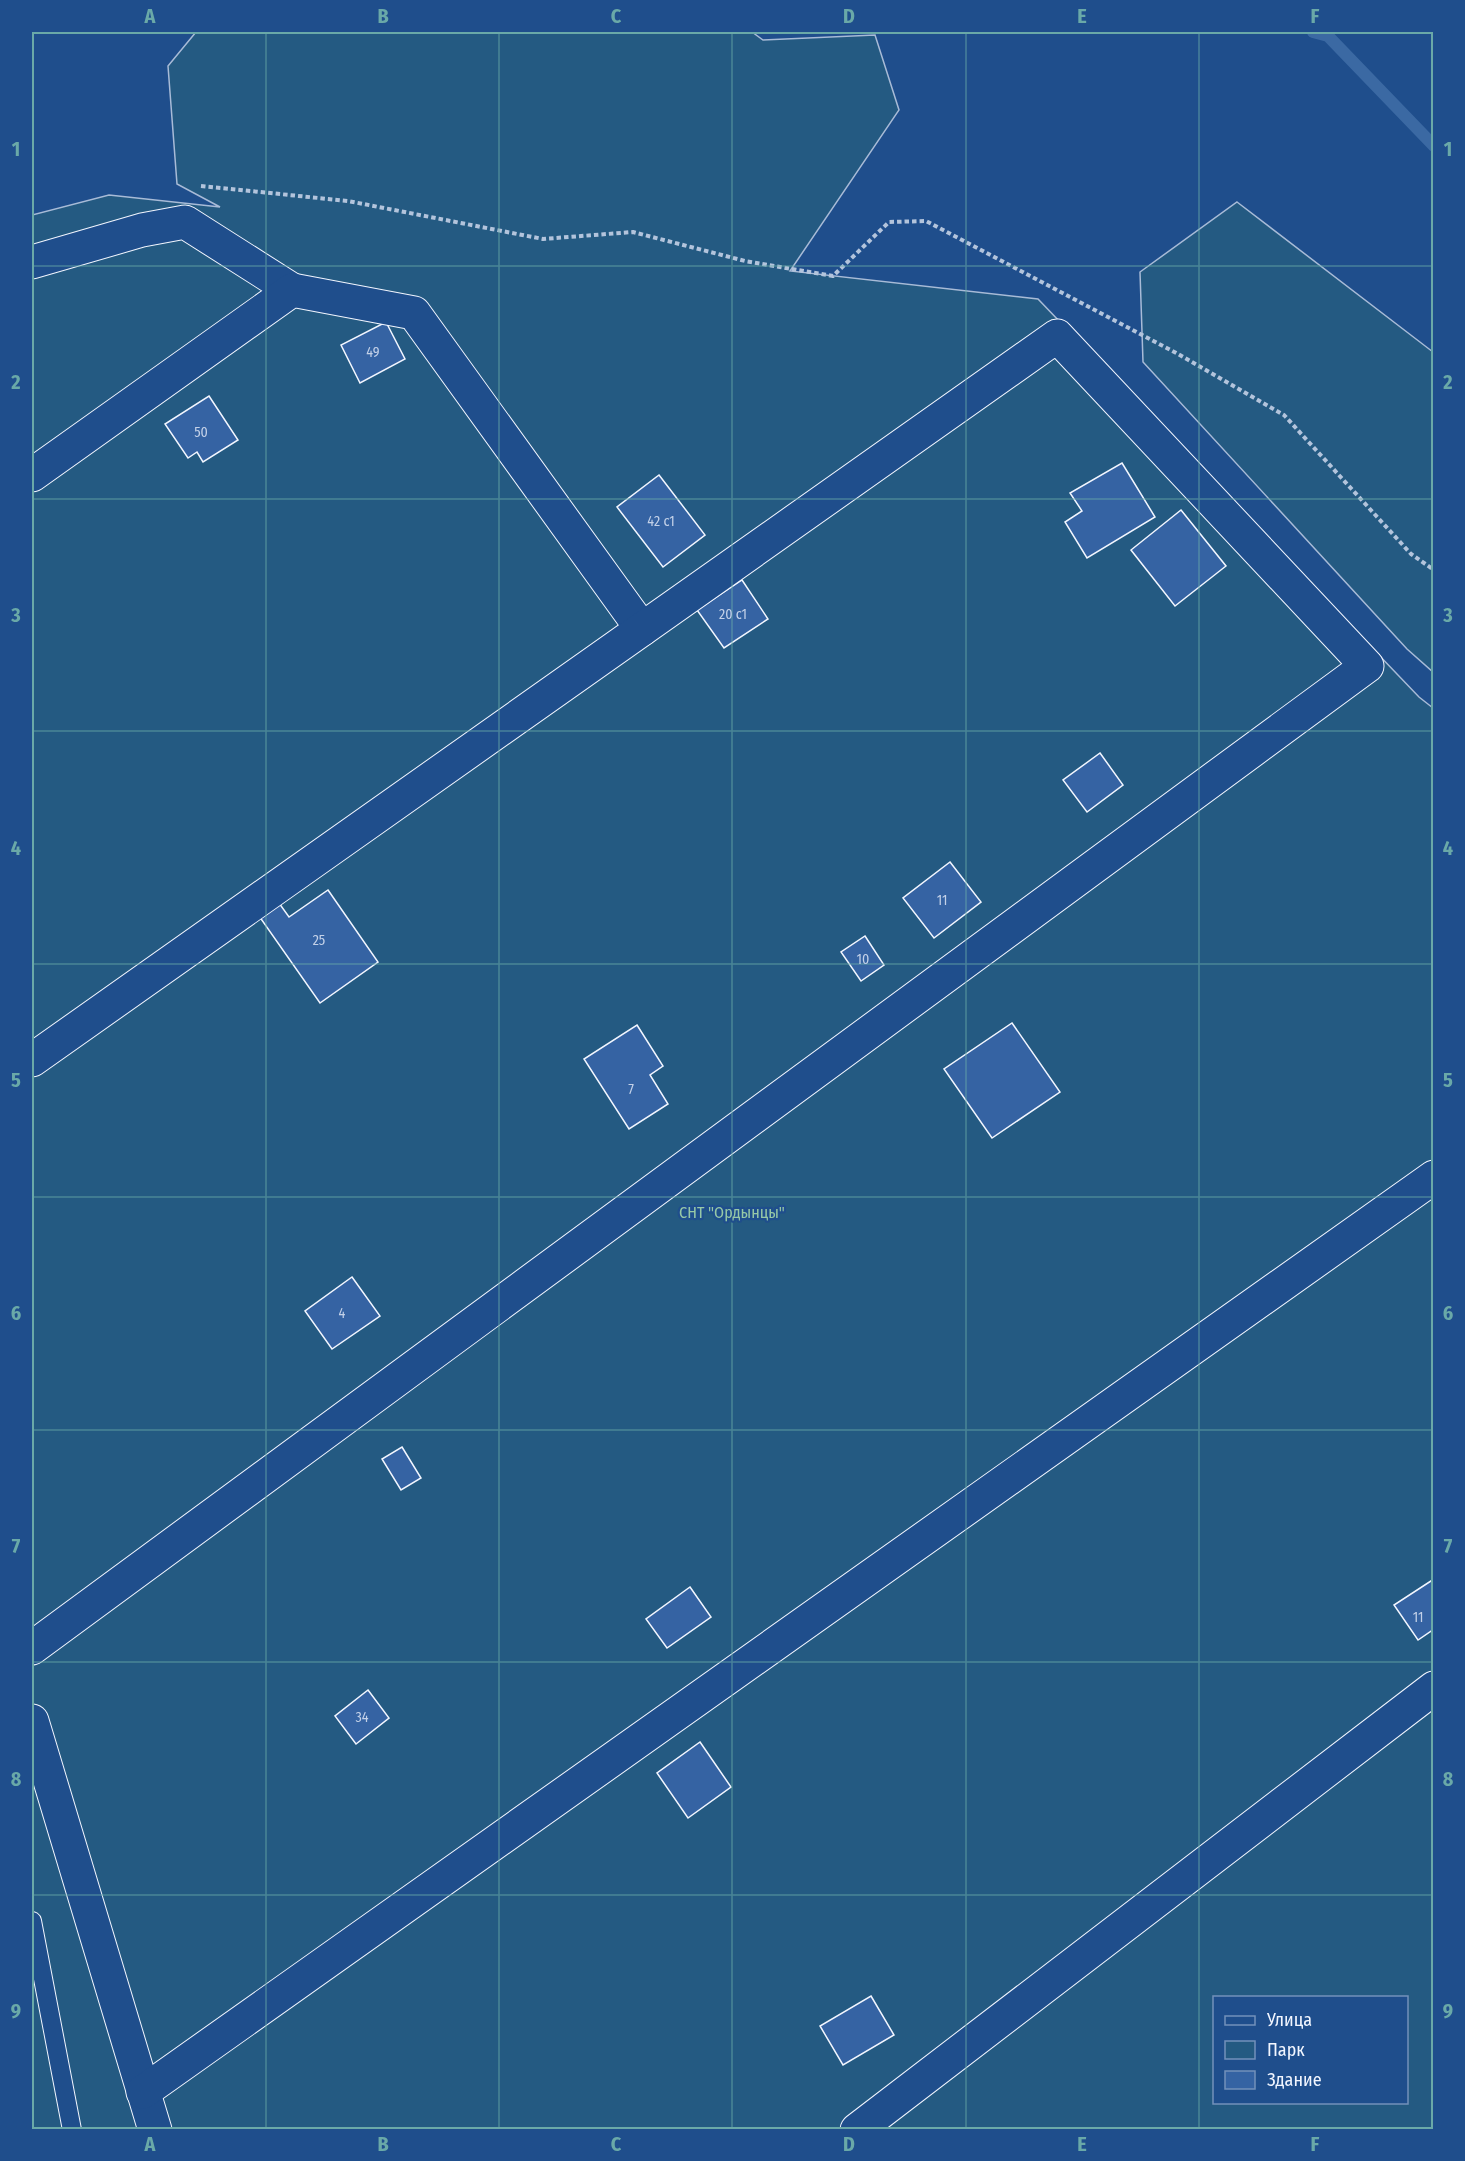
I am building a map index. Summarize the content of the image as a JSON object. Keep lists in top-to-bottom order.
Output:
{
  "parks": ["СНТ \"Ордынцы\""],
  "house_numbers": [
    "49",
    "50",
    "42 с1",
    "20 с1",
    "11",
    "25",
    "10",
    "7",
    "4",
    "11",
    "34"
  ],
  "legend": ["Улица", "Парк", "Здание"],
  "grid": {
    "columns": [
      "A",
      "B",
      "C",
      "D",
      "E",
      "F"
    ],
    "rows": [
      "1",
      "2",
      "3",
      "4",
      "5",
      "6",
      "7",
      "8",
      "9"
    ]
  }
}
